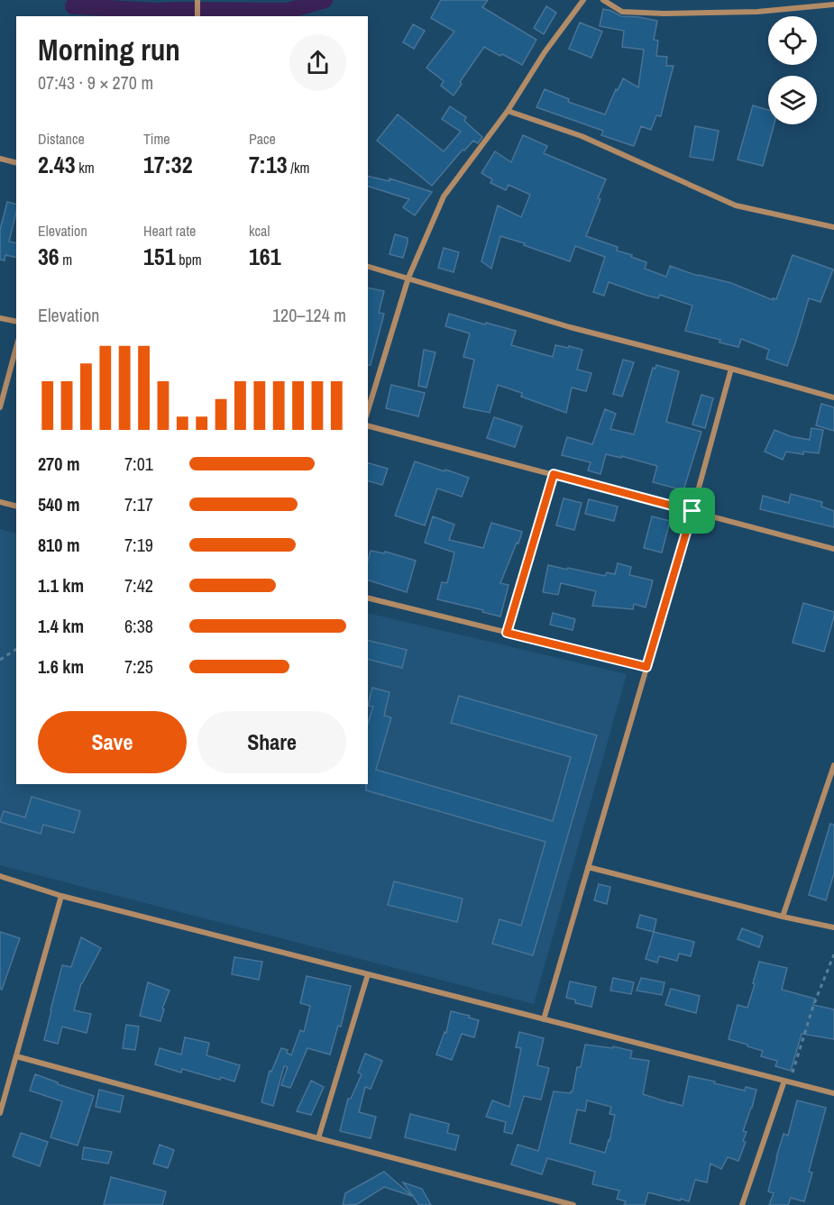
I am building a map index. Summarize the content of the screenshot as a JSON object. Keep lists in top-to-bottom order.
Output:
{
  "page": {
    "heading": ["Morning run", "07:43 · 9 × 270 m"],
    "stats": [
      ["Distance", "2.43 km"],
      ["Time", "17:32"],
      ["Pace", "7:13 /km"],
      ["Elevation", "36 m"],
      ["Heart rate", "151 bpm"],
      ["kcal", "161"]
    ],
    "chart": ["Elevation", "120–124 m"],
    "list": [
      {
        "name": "270 m",
        "note": "7:01"
      },
      {
        "name": "540 m",
        "note": "7:17"
      },
      {
        "name": "810 m",
        "note": "7:19"
      },
      {
        "name": "1.1 km",
        "note": "7:42"
      },
      {
        "name": "1.4 km",
        "note": "6:38"
      },
      {
        "name": "1.6 km",
        "note": "7:25"
      }
    ],
    "buttons": ["Save", "Share"]
  }
}
